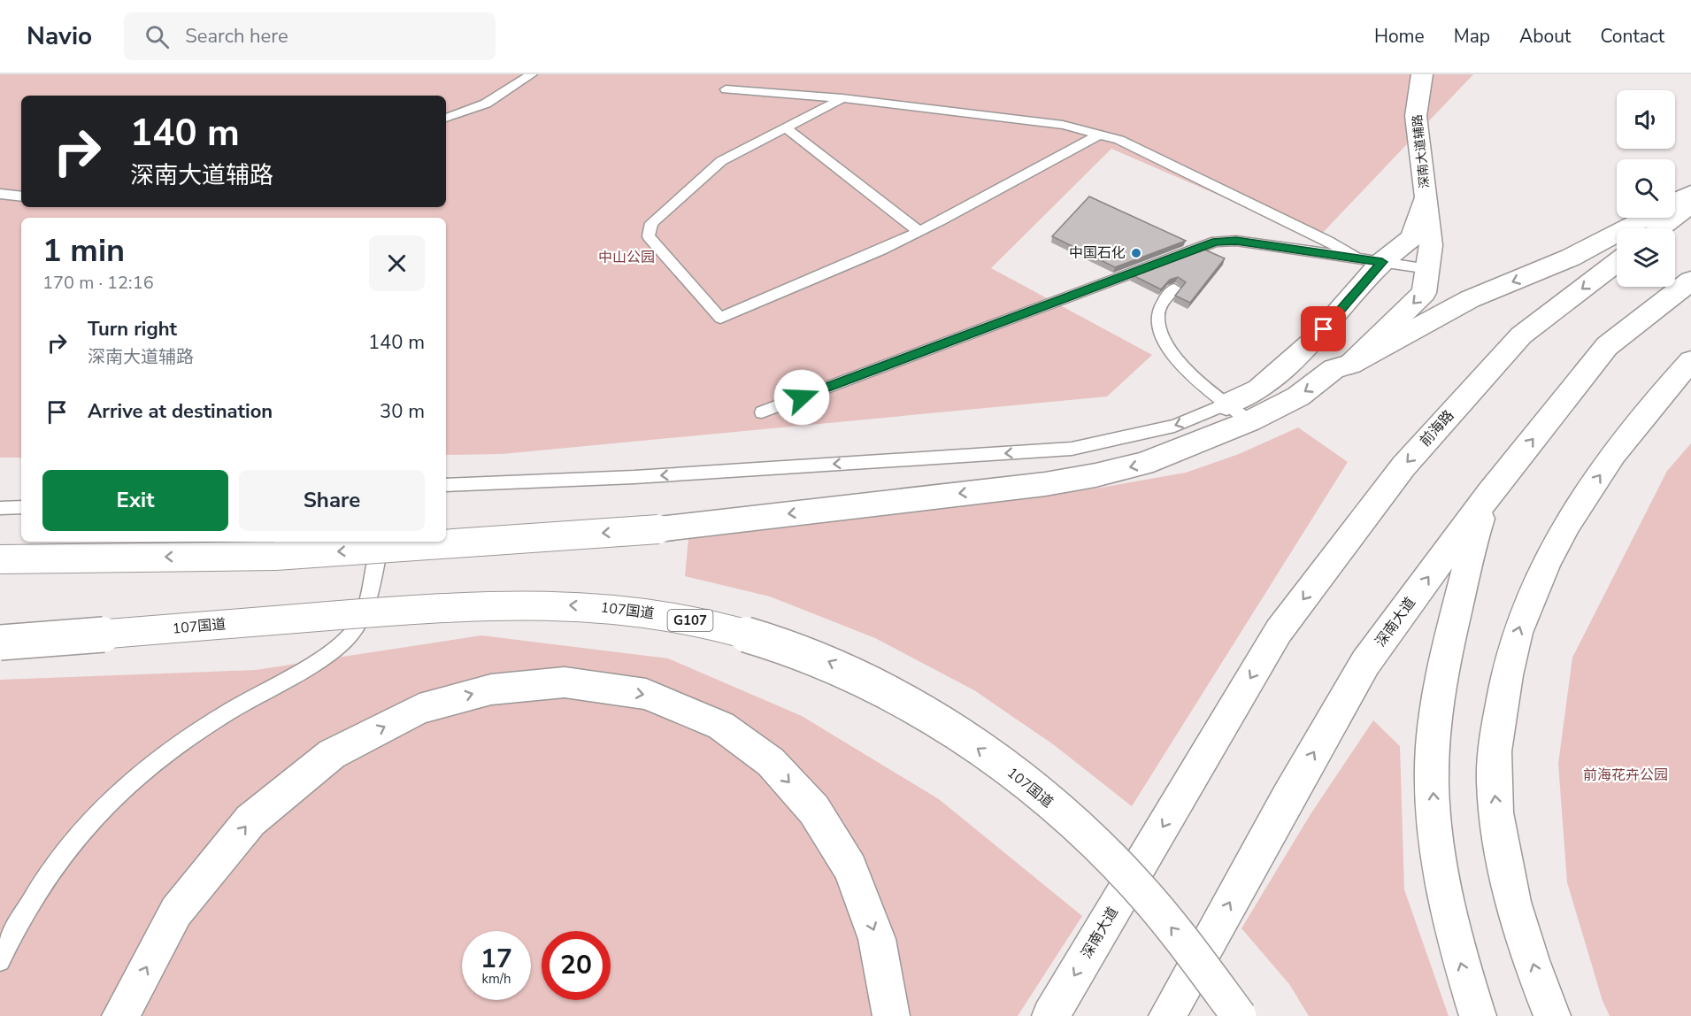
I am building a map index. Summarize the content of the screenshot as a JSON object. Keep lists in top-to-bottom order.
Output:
{
  "streets": {
    "main road": [
      "深南大道辅路",
      "前海路",
      "107国道",
      "G107",
      "深南大道"
    ]
  },
  "crossings": [
    ["前海路", "深南大道"]
  ],
  "parks": ["中山公园", "前海花卉公园"],
  "places": ["中国石化"],
  "page": {
    "header": "Navio",
    "search": "Search here",
    "nav": [
      "Home",
      "Map",
      "About",
      "Contact"
    ],
    "turn": ["140 m", "深南大道辅路"],
    "heading": ["1 min", "170 m · 12:16"],
    "list": [
      {
        "name": "Turn right",
        "note": "深南大道辅路",
        "value": "140 m"
      },
      {
        "name": "Arrive at destination",
        "value": "30 m"
      }
    ],
    "buttons": ["Exit", "Share"],
    "speed": "17 km/h",
    "limit": "20"
  }
}
